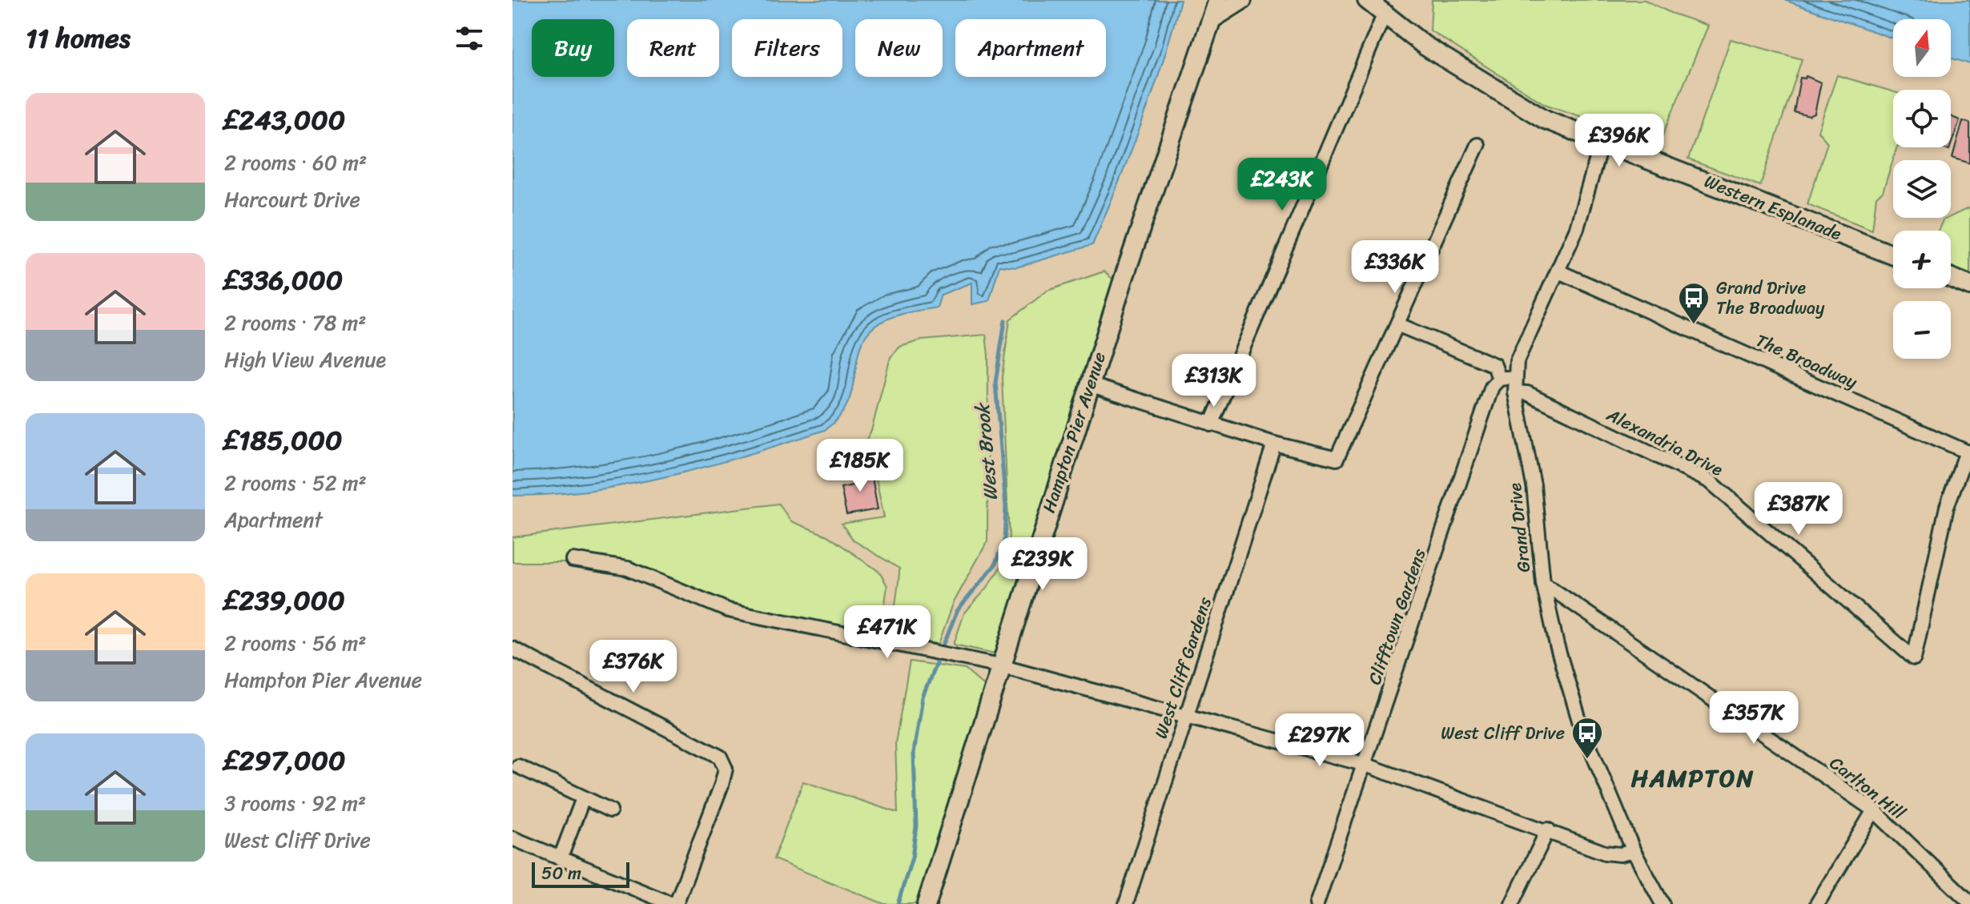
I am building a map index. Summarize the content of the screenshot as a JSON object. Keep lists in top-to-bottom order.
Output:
{
  "streets": {
    "street": [
      "Western Esplanade",
      "The Broadway",
      "Hampton Pier Avenue",
      "Alexandria Drive",
      "Grand Drive",
      "Clifftown Gardens",
      "West Cliff Gardens",
      "Carlton Hill"
    ]
  },
  "crossings": [
    ["Western Esplanade", "Grand Drive"],
    ["The Broadway", "Alexandria Drive"],
    ["The Broadway", "Grand Drive"],
    ["Alexandria Drive", "Grand Drive"],
    ["Grand Drive", "Carlton Hill"]
  ],
  "districts": ["HAMPTON"],
  "water": ["West Brook"],
  "places": {
    "bus stop": ["Grand Drive The Broadway", "West Cliff Drive"]
  },
  "scale_bar": "50 m",
  "north": "top",
  "page": {
    "heading": "11 homes",
    "map_buttons": ["+", "−"],
    "chip": [
      "Buy",
      "Rent",
      "Filters",
      "New",
      "Apartment"
    ],
    "list": [
      {
        "name": "£243,000",
        "note": "2 rooms · 60 m² · Harcourt Drive"
      },
      {
        "name": "£336,000",
        "note": "2 rooms · 78 m² · High View Avenue"
      },
      {
        "name": "£185,000",
        "note": "2 rooms · 52 m² · Apartment"
      },
      {
        "name": "£239,000",
        "note": "2 rooms · 56 m² · Hampton Pier Avenue"
      },
      {
        "name": "£297,000",
        "note": "3 rooms · 92 m² · West Cliff Drive"
      }
    ],
    "price": [
      "£396K",
      "£243K",
      "£336K",
      "£313K",
      "£185K",
      "£387K",
      "£239K",
      "£471K",
      "£376K",
      "£357K",
      "£297K"
    ],
    "scale": "50 m"
  }
}
